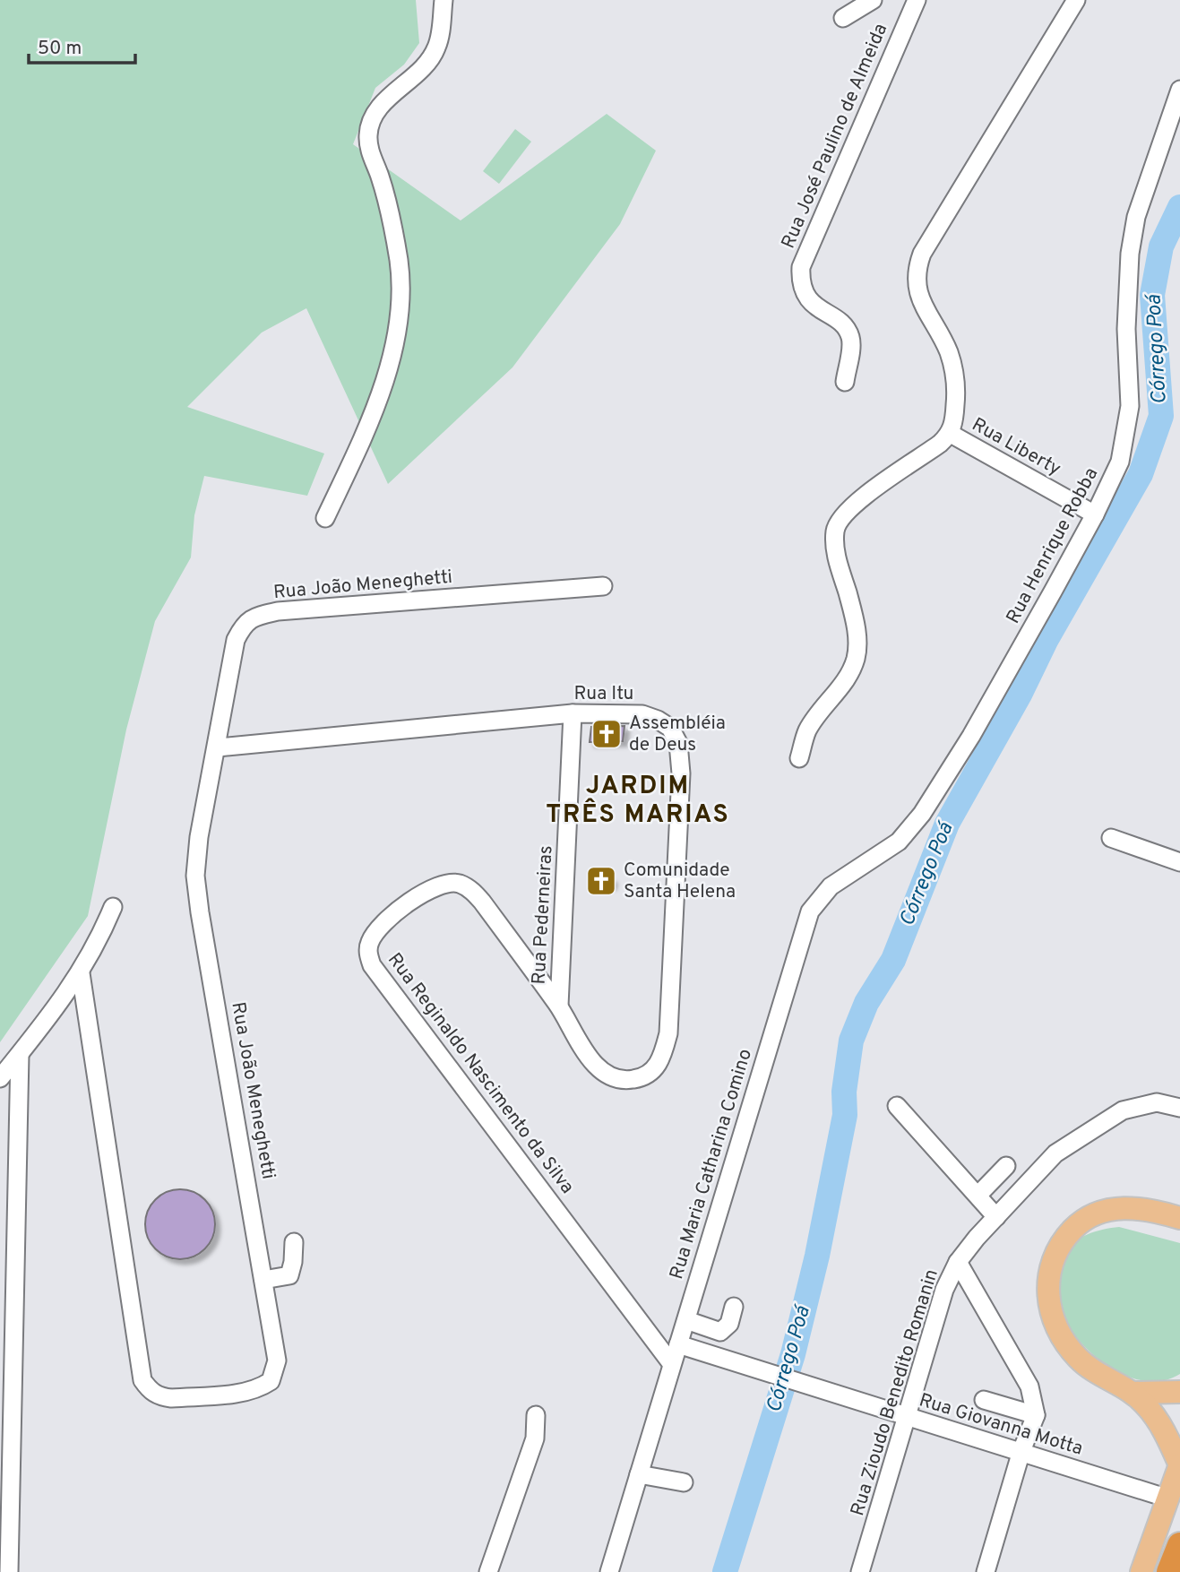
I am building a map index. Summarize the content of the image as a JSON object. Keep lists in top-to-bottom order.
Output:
{
  "streets": {
    "street": [
      "Rua José Paulino de Almeida",
      "Rua Liberty",
      "Rua Henrique Robba",
      "Rua João Meneghetti",
      "Rua Itu",
      "Rua Pederneiras",
      "Rua Reginaldo Nascimento da Silva",
      "Rua Maria Catharina Comino",
      "Rua Zioudo Benedito Romanin",
      "Rua Giovanna Motta"
    ]
  },
  "crossings": [
    ["Rua Liberty", "Rua Henrique Robba"],
    ["Rua Henrique Robba", "Rua Maria Catharina Comino"],
    ["Rua João Meneghetti", "Rua Itu"],
    ["Rua Itu", "Rua Pederneiras"],
    ["Rua Itu", "Rua Reginaldo Nascimento da Silva"],
    ["Rua Pederneiras", "Rua Reginaldo Nascimento da Silva"],
    ["Rua Reginaldo Nascimento da Silva", "Rua Maria Catharina Comino"],
    ["Rua Maria Catharina Comino", "Rua Giovanna Motta"],
    ["Rua Zioudo Benedito Romanin", "Rua Giovanna Motta"]
  ],
  "districts": ["JARDIM TRÊS MARIAS"],
  "water": ["Córrego Poá"],
  "places": {
    "church": ["Assembléia de Deus", "Comunidade Santa Helena"]
  },
  "scale_bar": "50 m"
}
